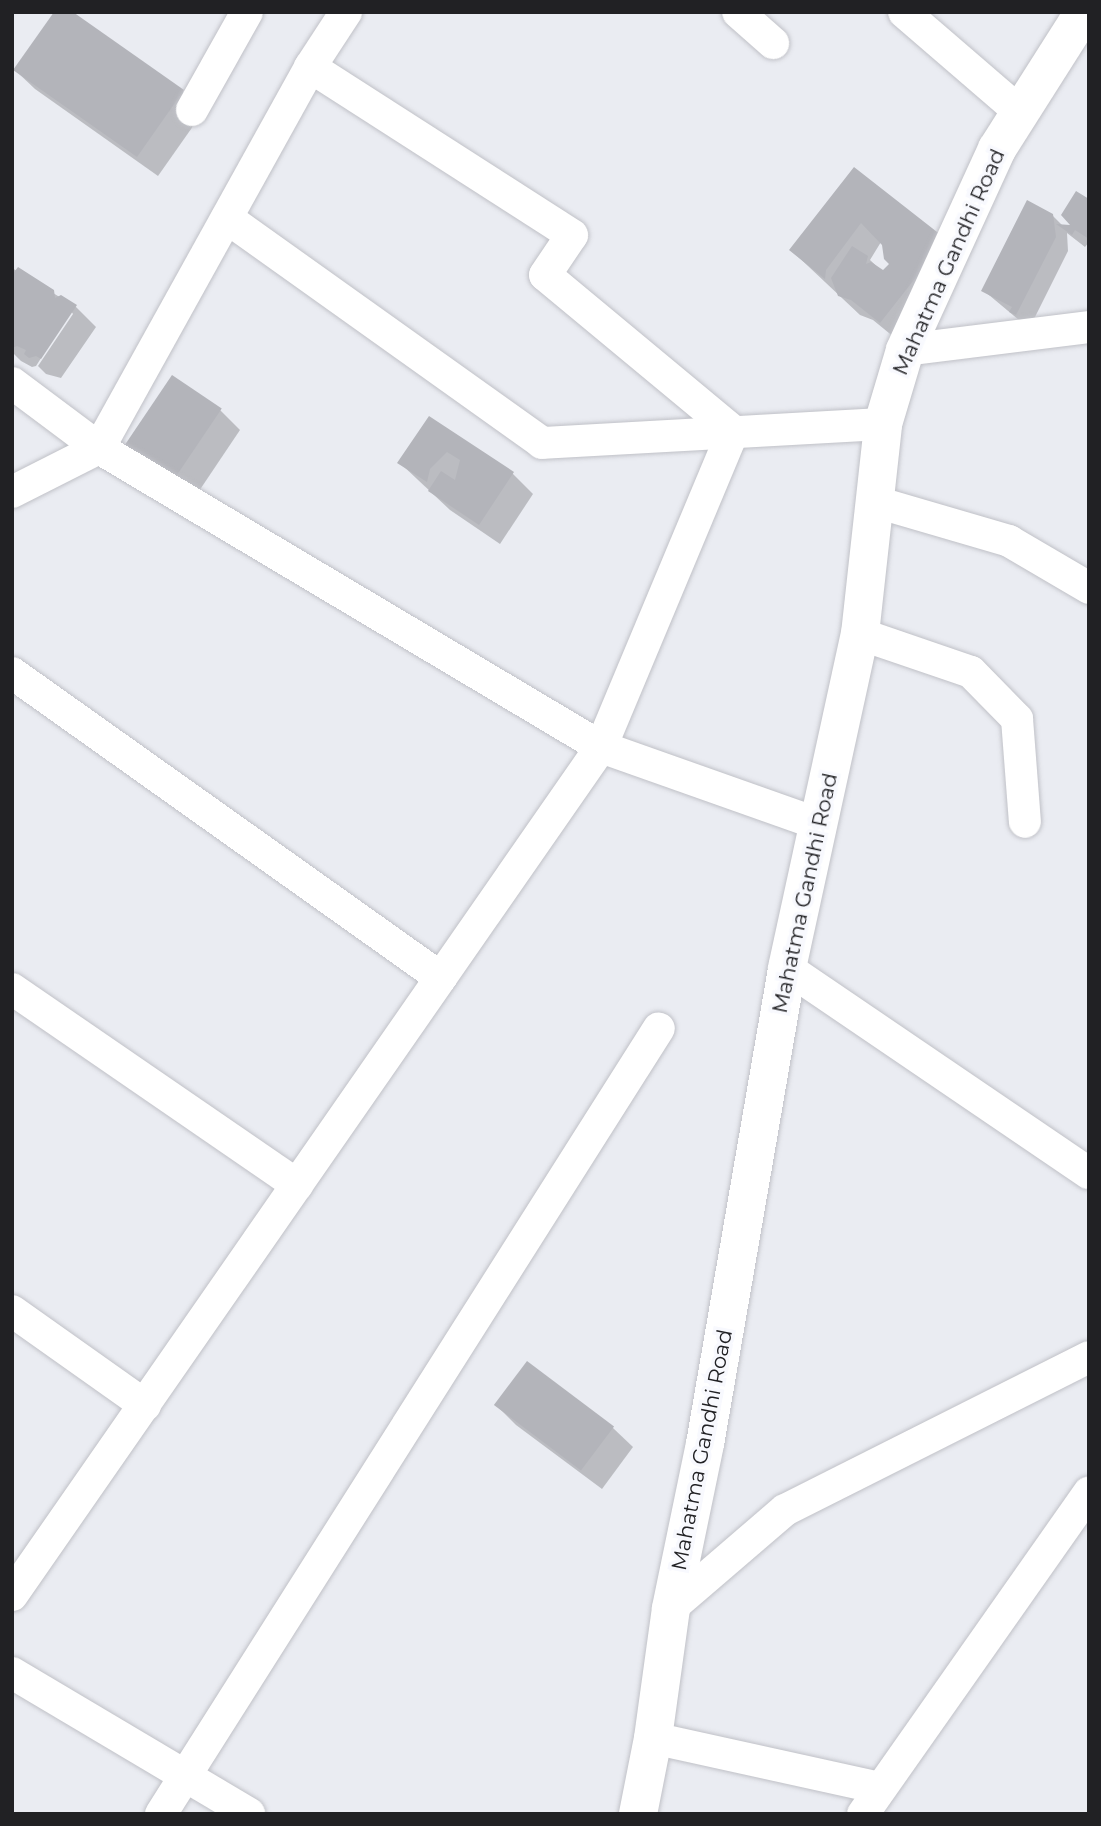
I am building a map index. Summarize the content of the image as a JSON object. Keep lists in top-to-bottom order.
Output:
{
  "streets": {
    "street": ["Mahatma Gandhi Road"]
  }
}
